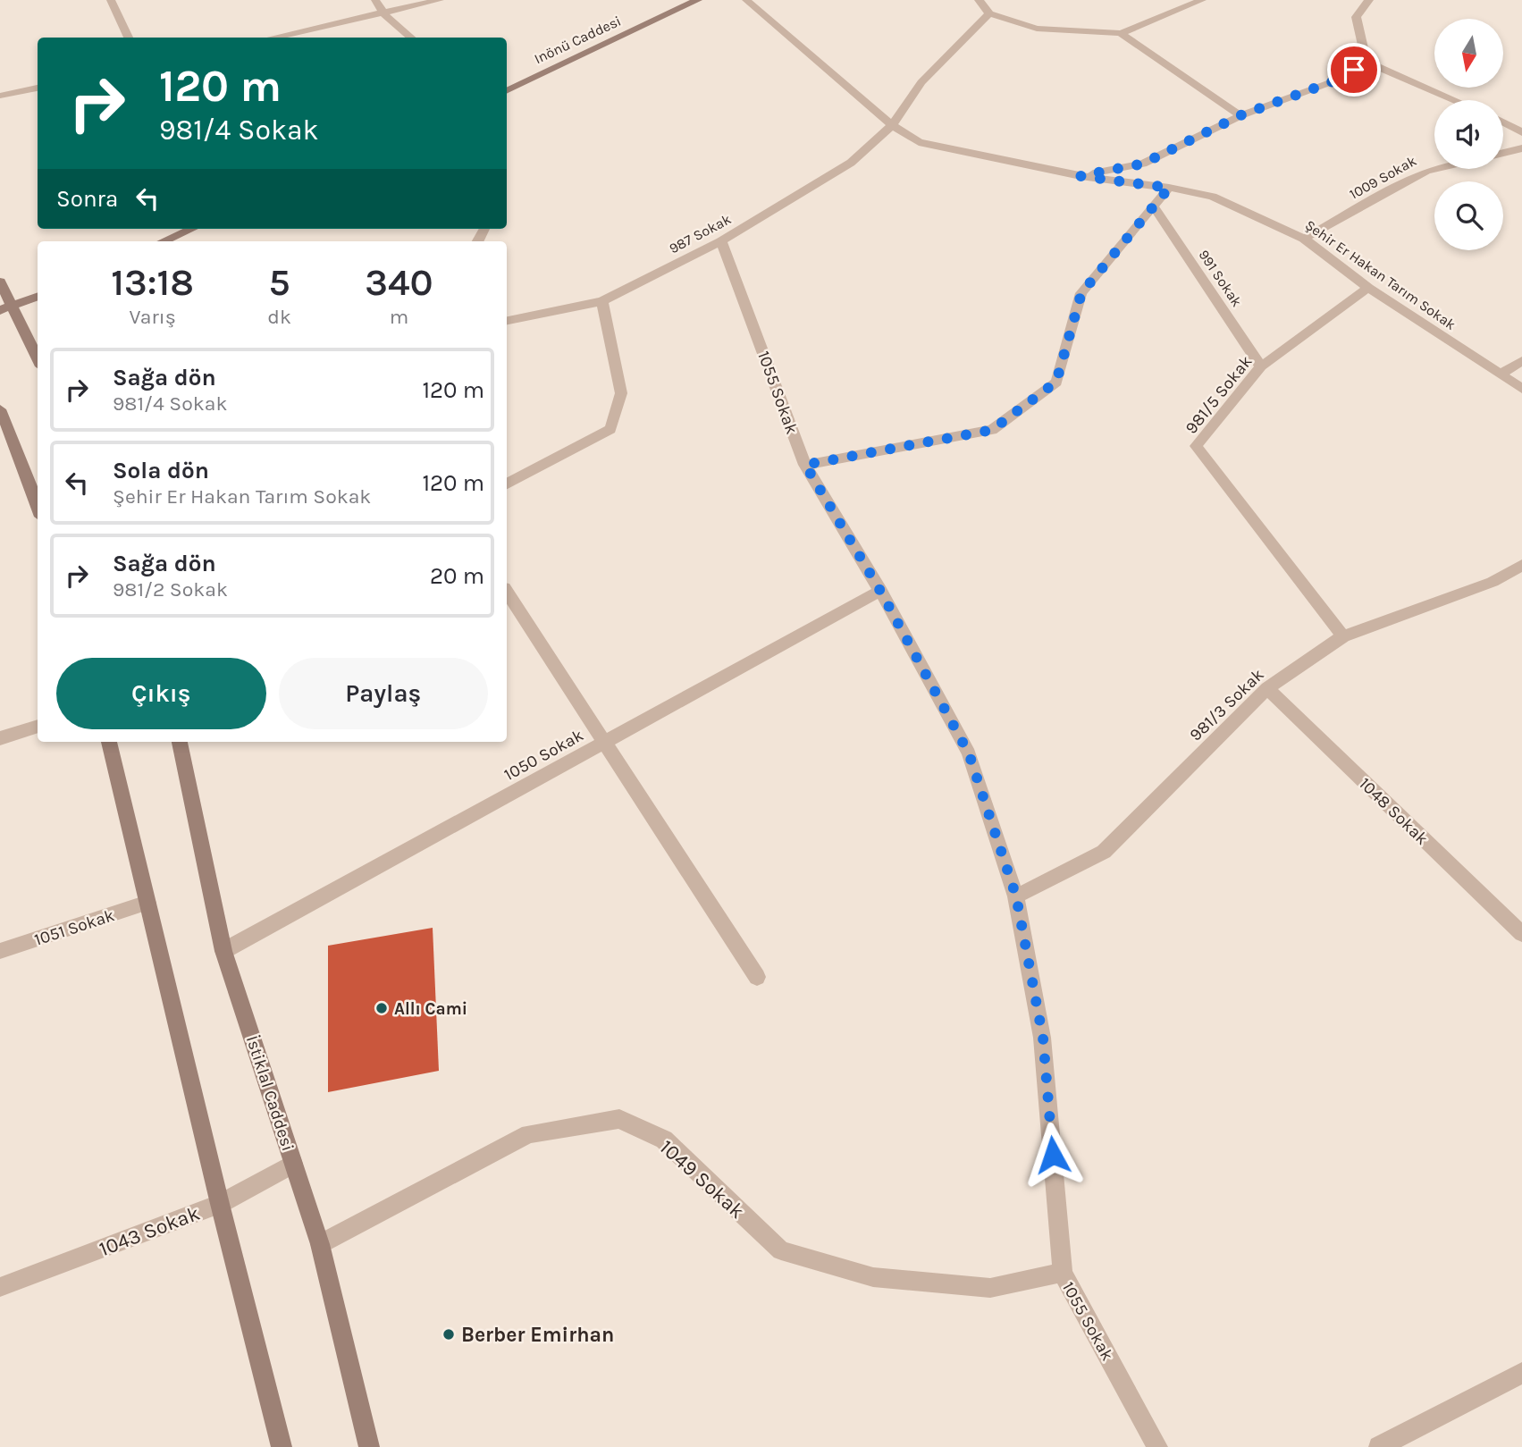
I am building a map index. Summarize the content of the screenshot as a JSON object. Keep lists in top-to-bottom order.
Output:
{
  "streets": {
    "main road": ["Inönü Caddesi", "İstiklal Caddesi"],
    "street": [
      "1009 Sokak",
      "987 Sokak",
      "Şehir Er Hakan Tarım Sokak",
      "991 Sokak",
      "1055 Sokak",
      "981/5 Sokak",
      "981/3 Sokak",
      "1050 Sokak",
      "1048 Sokak",
      "1051 Sokak",
      "1049 Sokak",
      "1043 Sokak"
    ]
  },
  "crossings": [
    ["1009 Sokak", "Şehir Er Hakan Tarım Sokak"],
    ["987 Sokak", "Şehir Er Hakan Tarım Sokak"],
    ["987 Sokak", "1055 Sokak"],
    ["Şehir Er Hakan Tarım Sokak", "981/5 Sokak"],
    ["991 Sokak", "981/5 Sokak"],
    ["1055 Sokak", "981/3 Sokak"],
    ["1055 Sokak", "1050 Sokak"],
    ["1055 Sokak", "1049 Sokak"],
    ["981/5 Sokak", "981/3 Sokak"],
    ["981/3 Sokak", "1048 Sokak"],
    ["1050 Sokak", "İstiklal Caddesi"],
    ["İstiklal Caddesi", "1049 Sokak"],
    ["İstiklal Caddesi", "1043 Sokak"]
  ],
  "places": ["Allı Cami", "Berber Emirhan"],
  "north": "bottom",
  "page": {
    "turn": ["120 m", "981/4 Sokak"],
    "then": "Sonra",
    "eta": [
      "13:18",
      "Varış",
      "5",
      "dk",
      "340",
      "m"
    ],
    "list": [
      {
        "name": "Sağa dön",
        "note": "981/4 Sokak",
        "value": "120 m"
      },
      {
        "name": "Sola dön",
        "note": "Şehir Er Hakan Tarım Sokak",
        "value": "120 m"
      },
      {
        "name": "Sağa dön",
        "note": "981/2 Sokak",
        "value": "20 m"
      }
    ],
    "buttons": ["Çıkış", "Paylaş"]
  }
}
